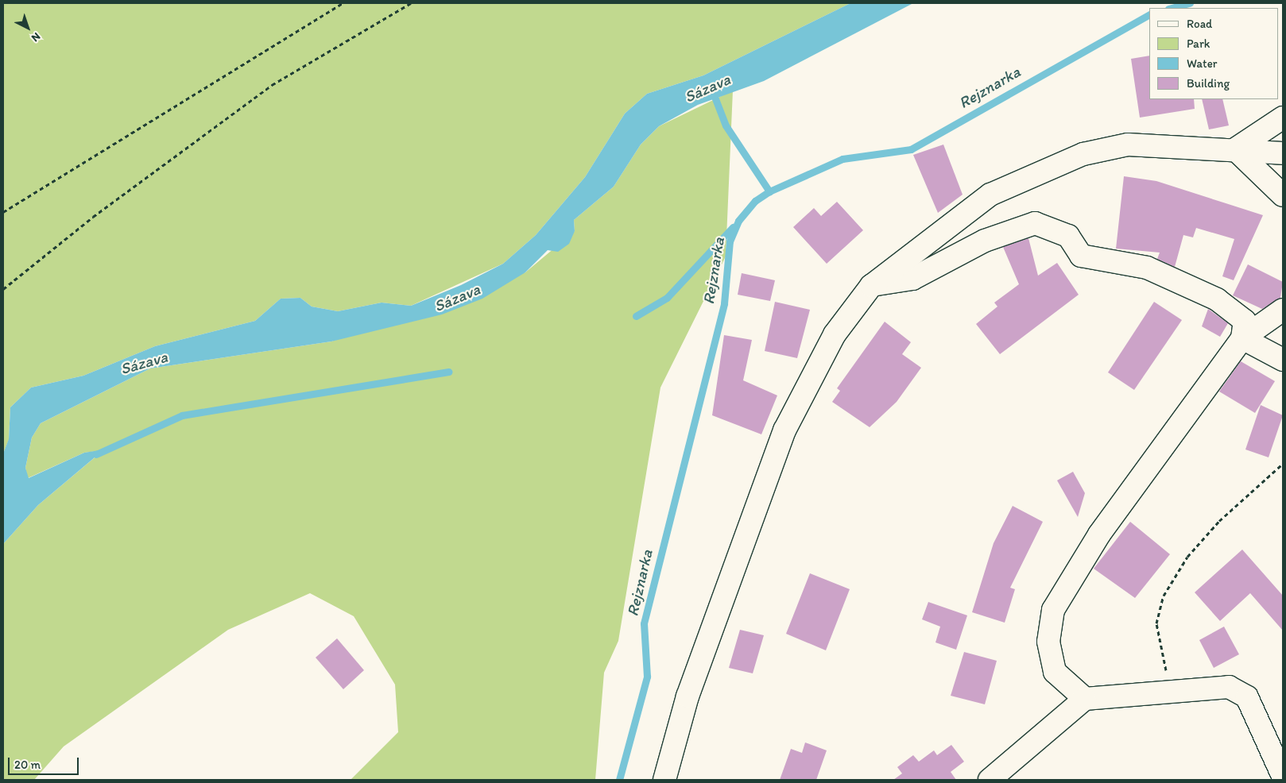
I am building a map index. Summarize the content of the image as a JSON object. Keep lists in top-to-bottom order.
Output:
{
  "water": ["Rejznarka", "Sázava"],
  "legend": [
    "Road",
    "Park",
    "Water",
    "Building"
  ],
  "scale_bar": "20 m",
  "north": "bottom right"
}
